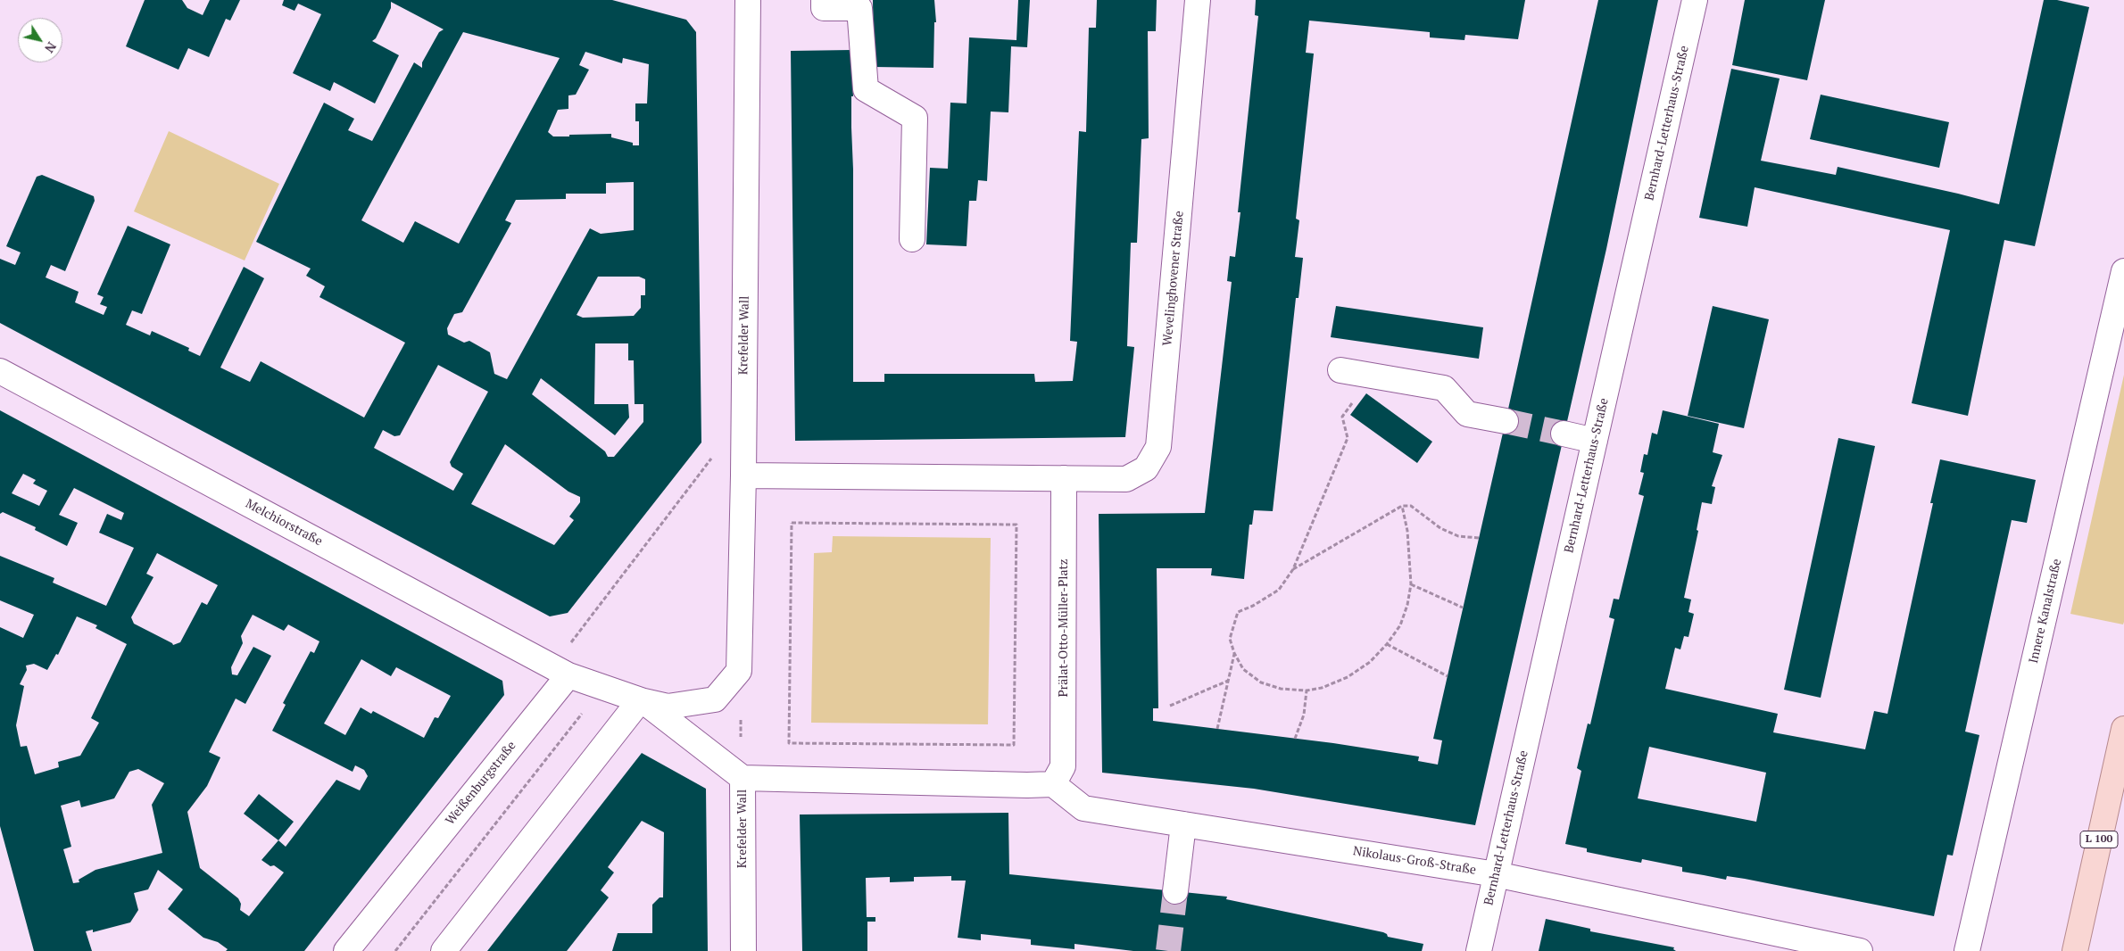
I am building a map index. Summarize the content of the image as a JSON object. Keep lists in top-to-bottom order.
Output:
{
  "streets": {
    "main road": ["L 100"],
    "street": [
      "Bernhard-Letterhaus-Straße",
      "Wevelinghovener Straße",
      "Krefelder Wall",
      "Melchiorstraße",
      "Innere Kanalstraße",
      "Prälat-Otto-Müller-Platz",
      "Weißenburgstraße",
      "Nikolaus-Groß-Straße"
    ]
  },
  "crossings": [
    ["Bernhard-Letterhaus-Straße", "Nikolaus-Groß-Straße"],
    ["Wevelinghovener Straße", "Prälat-Otto-Müller-Platz"],
    ["Melchiorstraße", "Weißenburgstraße"],
    ["Prälat-Otto-Müller-Platz", "Nikolaus-Groß-Straße"]
  ],
  "north": "bottom right"
}
